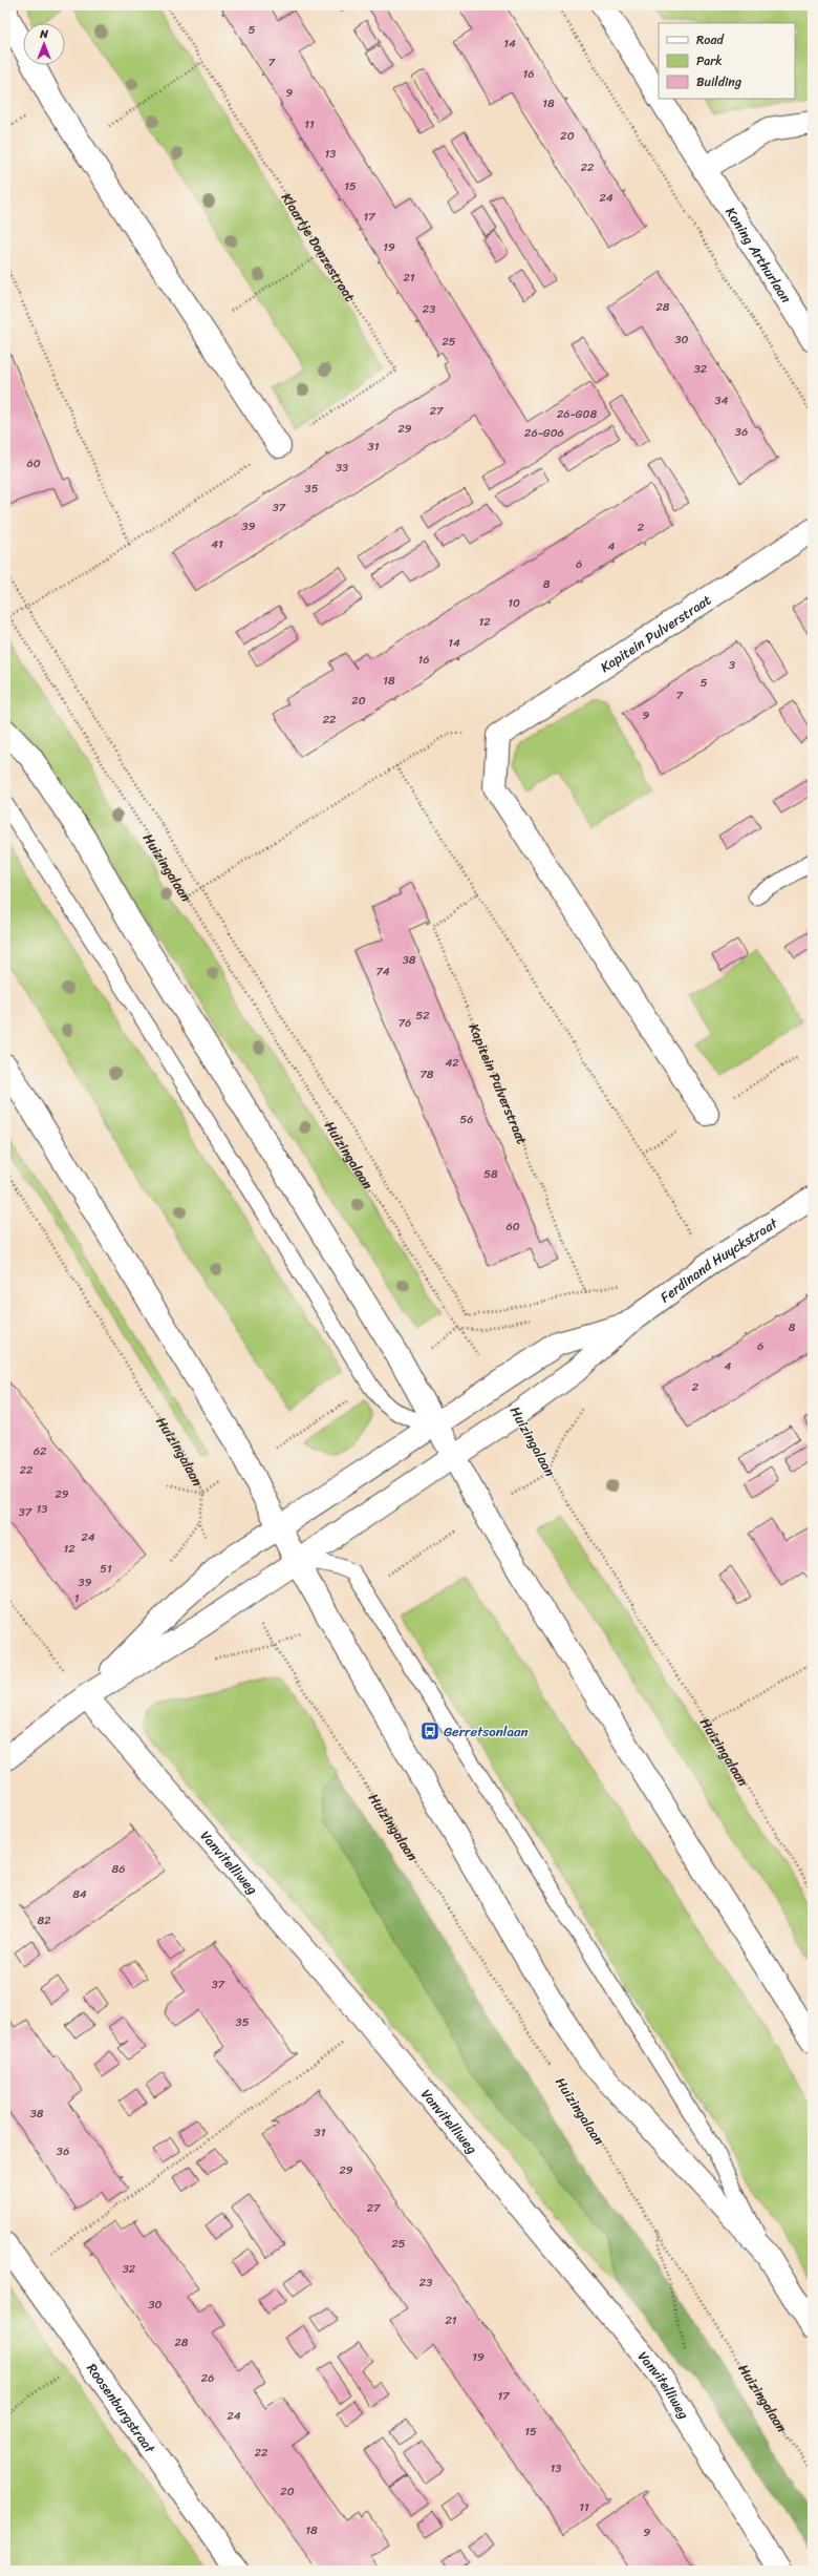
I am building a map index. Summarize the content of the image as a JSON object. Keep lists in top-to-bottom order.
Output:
{
  "streets": {
    "street": [
      "Koning Arthurlaan",
      "Kapitein Pulverstraat",
      "Ferdinand Huyckstraat",
      "Vanvitelliweg",
      "Roosenburgstraat"
    ],
    "path": ["Klaartje Donzestraat", "Huizingalaan"]
  },
  "crossings": [
    ["Klaartje Donzestraat", "Huizingalaan"],
    ["Huizingalaan", "Ferdinand Huyckstraat"],
    ["Ferdinand Huyckstraat", "Vanvitelliweg"]
  ],
  "places": {
    "bus stop": ["Gerretsonlaan"]
  },
  "house_numbers": [
    "5",
    "14",
    "7",
    "16",
    "9",
    "18",
    "11",
    "20",
    "13",
    "22",
    "15",
    "24",
    "17",
    "19",
    "21",
    "28",
    "23",
    "30",
    "25",
    "32",
    "34",
    "27",
    "26-G08",
    "29",
    "36",
    "26-G06",
    "31",
    "60",
    "33",
    "35",
    "37",
    "39",
    "2",
    "41",
    "4",
    "6",
    "8",
    "10",
    "12",
    "14",
    "16",
    "3",
    "18",
    "5",
    "7",
    "20",
    "9",
    "22",
    "38",
    "74",
    "52",
    "76",
    "42",
    "78",
    "56",
    "58",
    "60",
    "8",
    "6",
    "4",
    "2",
    "62",
    "22",
    "29",
    "13",
    "37",
    "24",
    "12",
    "51",
    "39",
    "1",
    "86",
    "84",
    "82",
    "37",
    "35",
    "38",
    "31",
    "36",
    "29",
    "27",
    "25",
    "32",
    "23",
    "30",
    "21",
    "28",
    "19",
    "26",
    "17",
    "24",
    "15",
    "22",
    "13",
    "20",
    "11",
    "18",
    "9"
  ],
  "legend": ["Road", "Park", "Building"],
  "north": "top"
}
